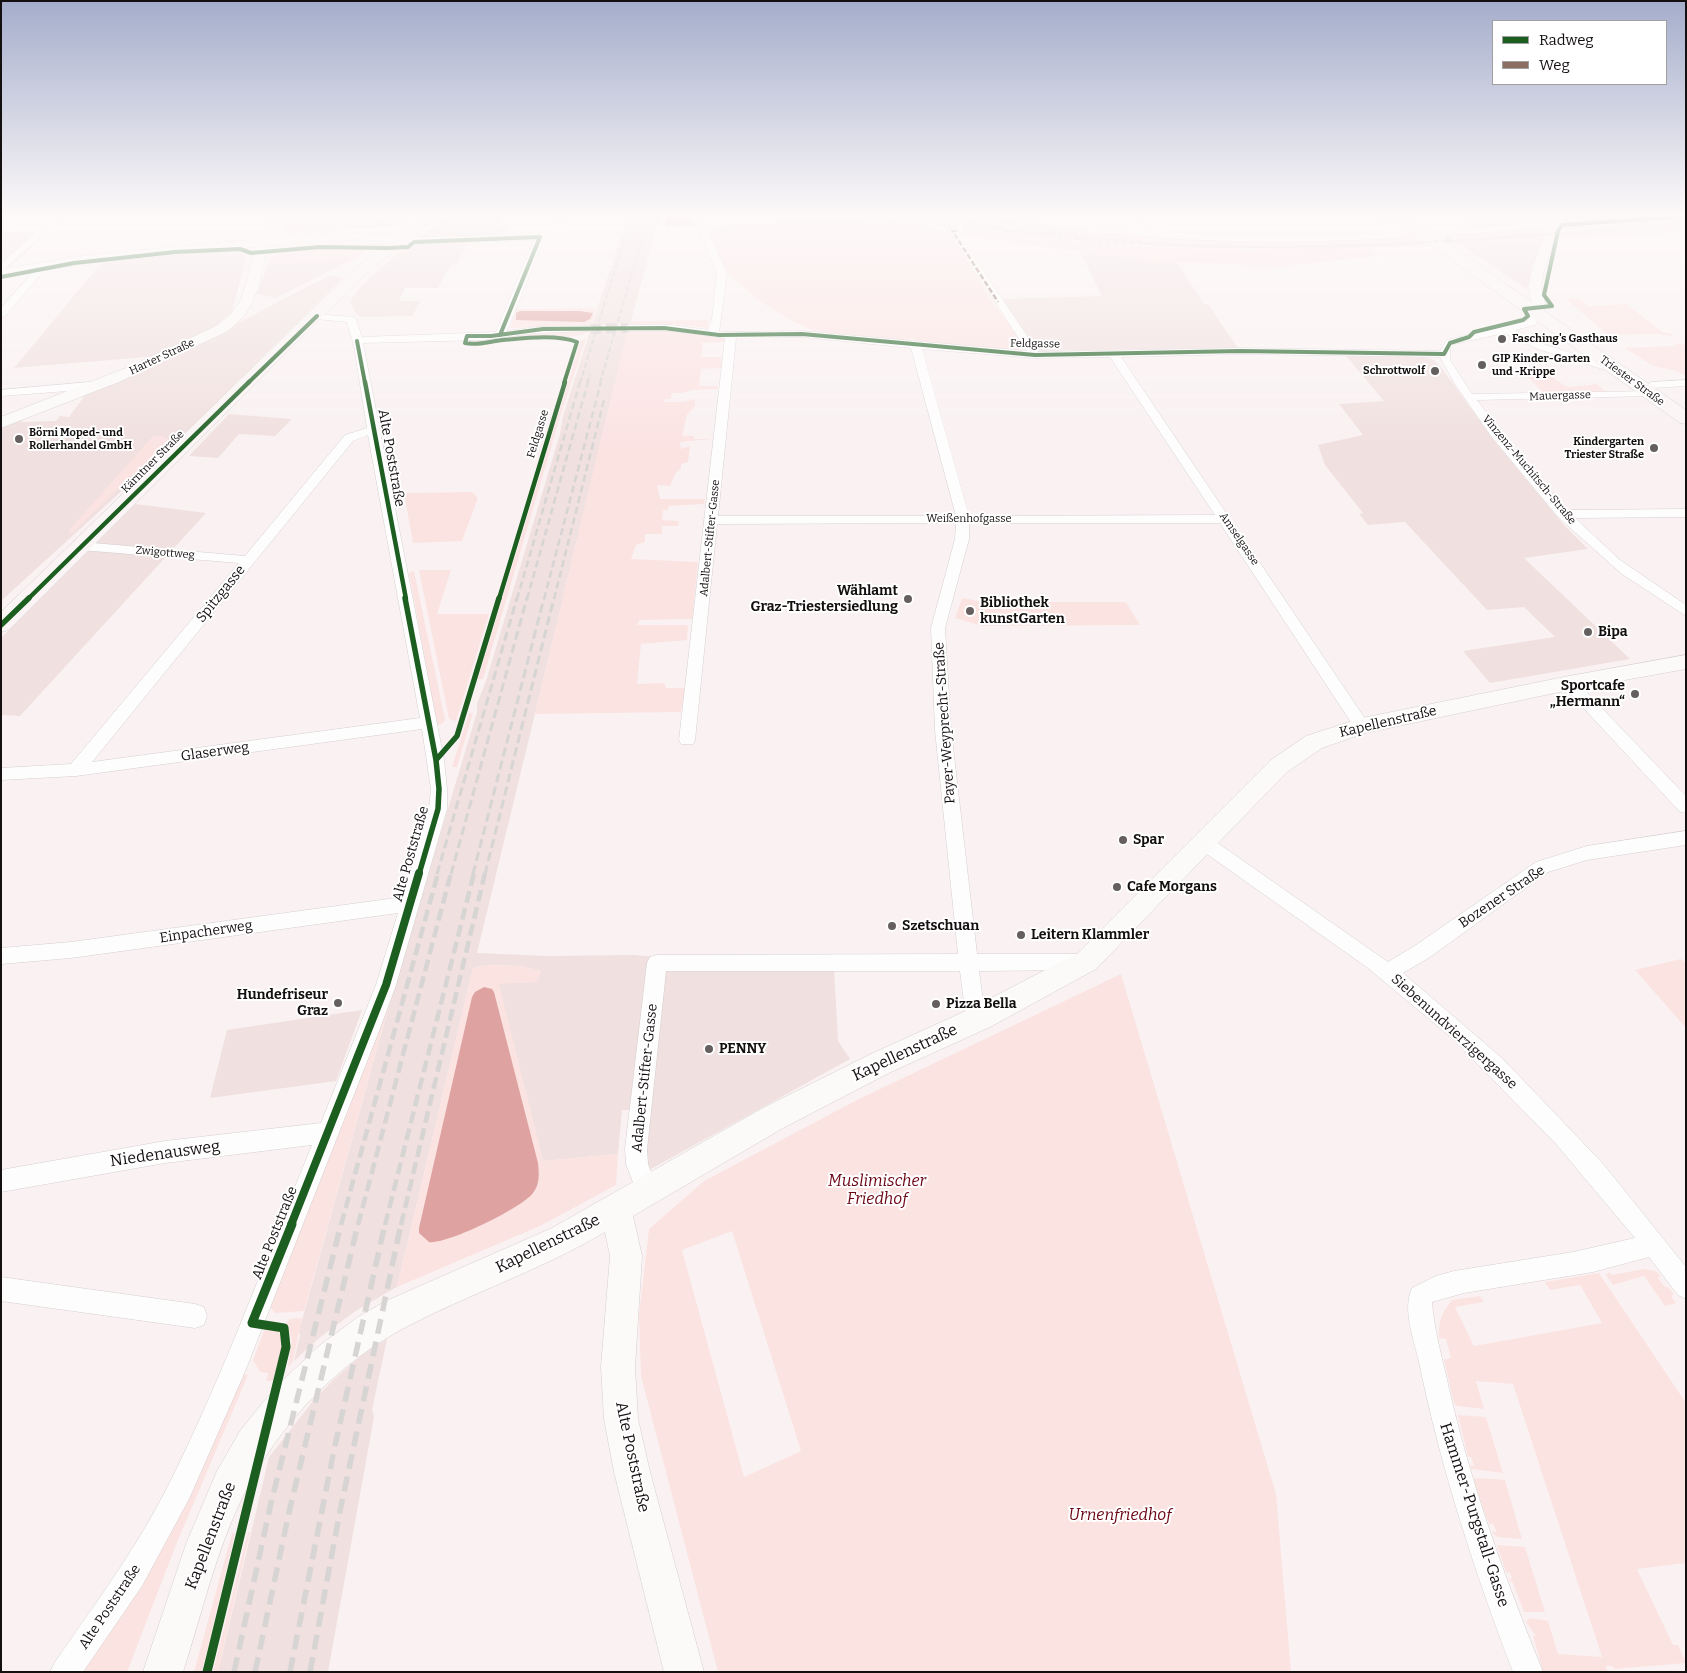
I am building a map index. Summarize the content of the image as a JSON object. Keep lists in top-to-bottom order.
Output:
{
  "streets": {
    "main road": [
      "Harter Straße",
      "Triester Straße",
      "Alte Poststraße",
      "Kärntner Straße",
      "Kapellenstraße"
    ],
    "street": [
      "Feldgasse",
      "Mauergasse",
      "Vinzenz-Muchitsch-Straße",
      "Weißenhofgasse",
      "Adalbert-Stifter-Gasse",
      "Amselgasse",
      "Zwigottweg",
      "Spitzgasse",
      "Payer-Weyprecht-Straße",
      "Glaserweg",
      "Bozener Straße",
      "Einpacherweg",
      "Siebenundvierzigergasse",
      "Niedenausweg",
      "Hammer-Purgstall-Gasse"
    ]
  },
  "crossings": [
    ["Feldgasse", "Vinzenz-Muchitsch-Straße"],
    ["Feldgasse", "Adalbert-Stifter-Gasse"],
    ["Feldgasse", "Amselgasse"],
    ["Feldgasse", "Payer-Weyprecht-Straße"],
    ["Triester Straße", "Mauergasse"],
    ["Mauergasse", "Vinzenz-Muchitsch-Straße"],
    ["Alte Poststraße", "Kärntner Straße"],
    ["Alte Poststraße", "Spitzgasse"],
    ["Alte Poststraße", "Kapellenstraße"],
    ["Alte Poststraße", "Glaserweg"],
    ["Alte Poststraße", "Einpacherweg"],
    ["Alte Poststraße", "Niedenausweg"],
    ["Kärntner Straße", "Zwigottweg"],
    ["Weißenhofgasse", "Adalbert-Stifter-Gasse"],
    ["Weißenhofgasse", "Amselgasse"],
    ["Weißenhofgasse", "Payer-Weyprecht-Straße"],
    ["Adalbert-Stifter-Gasse", "Kapellenstraße"],
    ["Adalbert-Stifter-Gasse", "Payer-Weyprecht-Straße"],
    ["Amselgasse", "Kapellenstraße"],
    ["Zwigottweg", "Spitzgasse"],
    ["Spitzgasse", "Glaserweg"],
    ["Kapellenstraße", "Payer-Weyprecht-Straße"],
    ["Kapellenstraße", "Siebenundvierzigergasse"],
    ["Bozener Straße", "Siebenundvierzigergasse"],
    ["Siebenundvierzigergasse", "Hammer-Purgstall-Gasse"]
  ],
  "parks": ["Muslimischer Friedhof", "Urnenfriedhof"],
  "places": [
    "Fasching's Gasthaus",
    "GIP Kinder-Garten und -Krippe",
    "Schrottwolf",
    "Börni Moped- und Rollerhandel GmbH",
    "Kindergarten Triester Straße",
    "Wählamt Graz-Triestersiedlung",
    "Bibliothek kunstGarten",
    "Bipa",
    "Sportcafe „Hermann“",
    "Spar",
    "Cafe Morgans",
    "Szetschuan",
    "Leitern Klammler",
    "Hundefriseur Graz",
    "Pizza Bella",
    "PENNY"
  ],
  "legend": ["Radweg", "Weg"]
}
